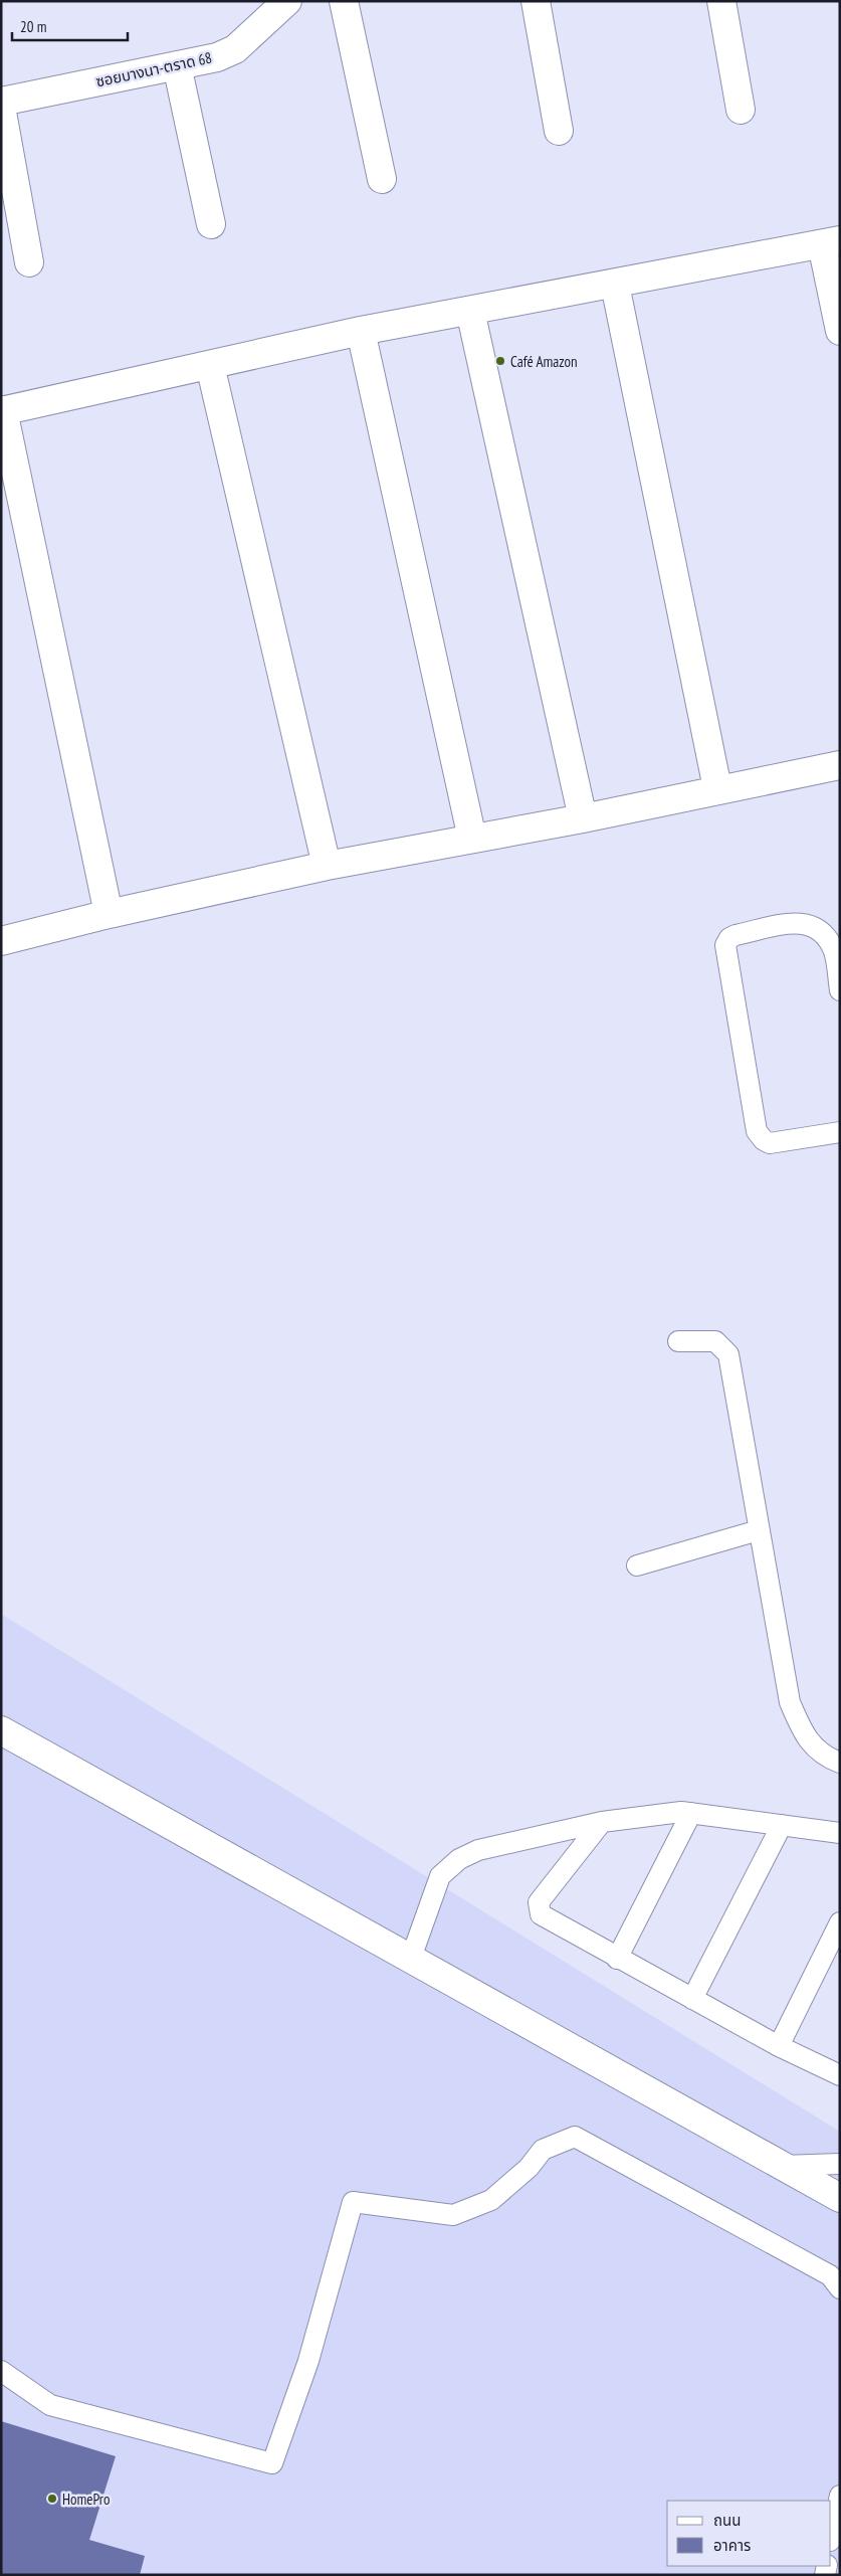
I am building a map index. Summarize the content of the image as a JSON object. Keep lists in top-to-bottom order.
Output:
{
  "streets": {
    "street": ["ซอยบางนา-ตราด 68"]
  },
  "places": ["Café Amazon", "HomePro"],
  "legend": ["ถนน", "อาคาร"],
  "scale_bar": "20 m"
}
